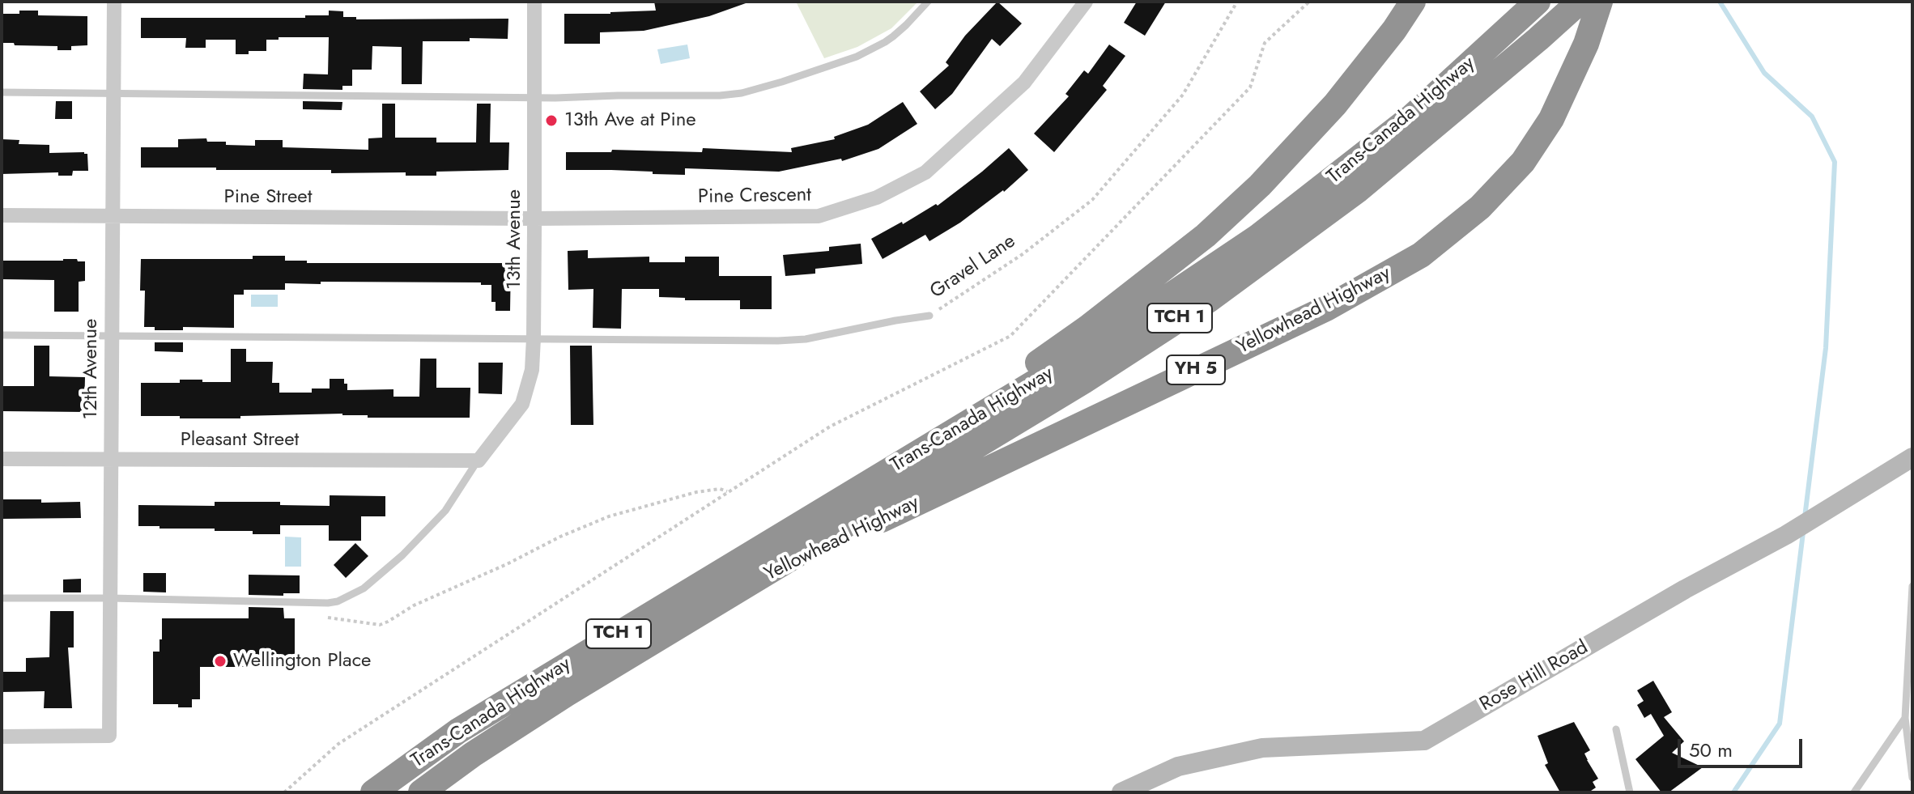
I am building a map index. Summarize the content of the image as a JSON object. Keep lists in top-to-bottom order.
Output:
{
  "streets": {
    "highway": [
      "Trans-Canada Highway",
      "Yellowhead Highway",
      "TCH 1",
      "YH 5"
    ],
    "street": [
      "Pine Crescent",
      "Pine Street",
      "13th Avenue",
      "12th Avenue",
      "Pleasant Street",
      "Rose Hill Road"
    ],
    "lane": ["Gravel Lane"]
  },
  "crossings": [
    ["Trans-Canada Highway", "Yellowhead Highway"],
    ["Pine Crescent", "Pine Street"],
    ["Pine Crescent", "13th Avenue"],
    ["Pine Street", "13th Avenue"],
    ["Pine Street", "12th Avenue"],
    ["13th Avenue", "Gravel Lane"],
    ["13th Avenue", "Pleasant Street"],
    ["Gravel Lane", "12th Avenue"],
    ["12th Avenue", "Pleasant Street"]
  ],
  "places": ["13th Ave at Pine", "Wellington Place"],
  "scale_bar": "50 m"
}
